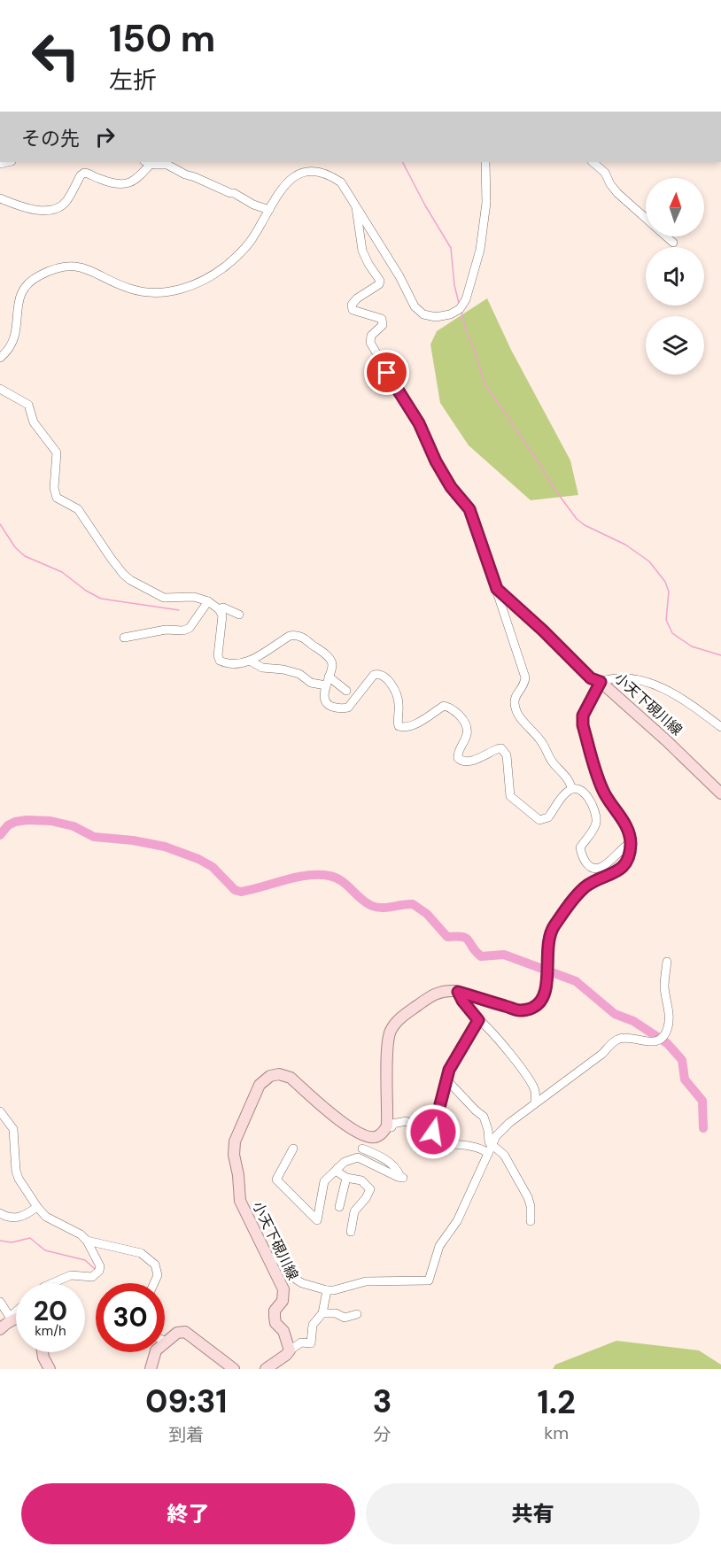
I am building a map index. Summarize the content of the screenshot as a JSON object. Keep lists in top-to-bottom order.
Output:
{
  "streets": {
    "main road": ["小天下硯川線"]
  },
  "north": "top",
  "page": {
    "turn": ["150 m", "左折"],
    "then": "その先",
    "speed": "20 km/h",
    "limit": "30",
    "eta": [
      "09:31",
      "到着",
      "3",
      "分",
      "1.2",
      "km"
    ],
    "buttons": ["終了", "共有"]
  }
}
